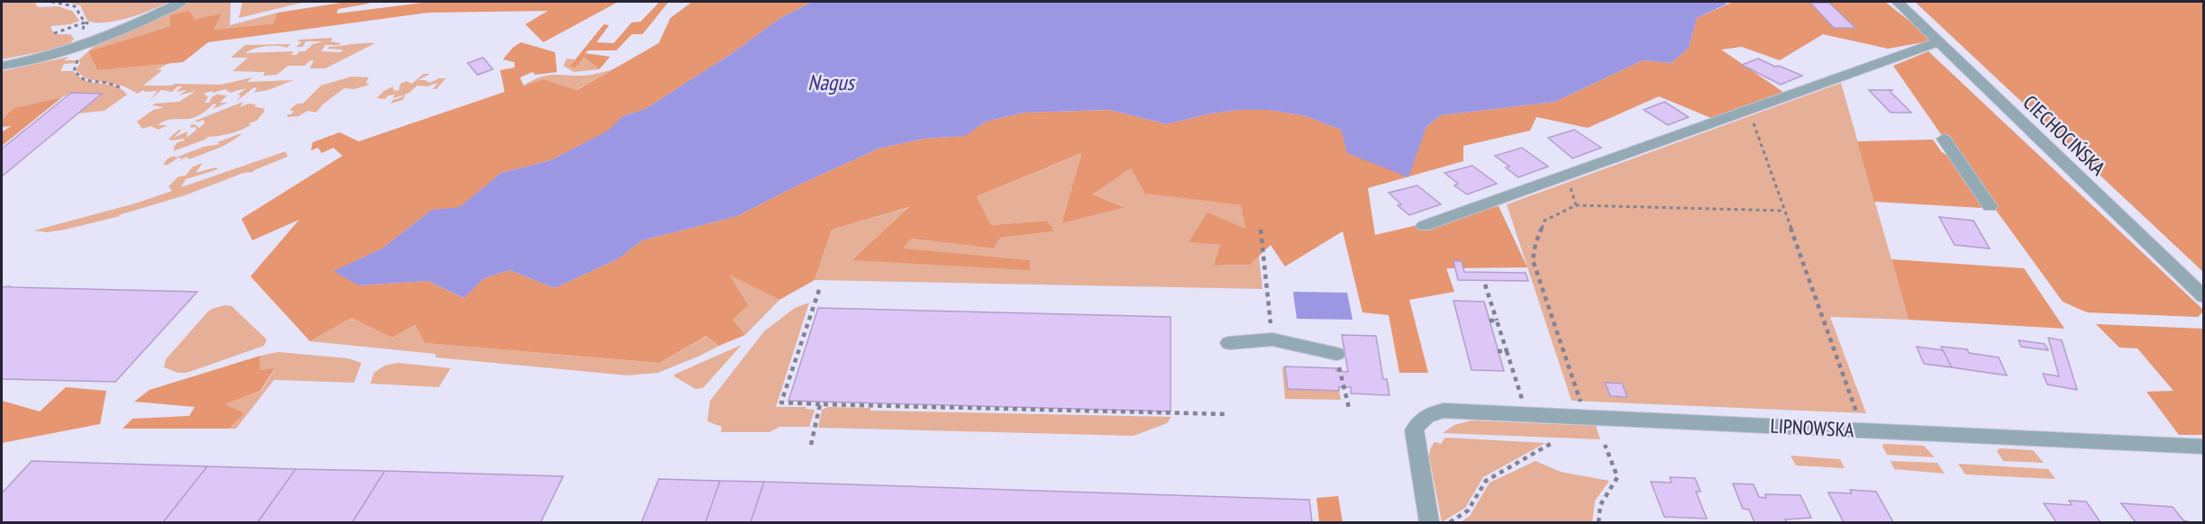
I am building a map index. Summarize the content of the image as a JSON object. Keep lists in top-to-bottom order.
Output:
{
  "streets": {
    "street": ["CIECHOCIŃSKA", "LIPNOWSKA"]
  },
  "water": ["Nagus"]
}
